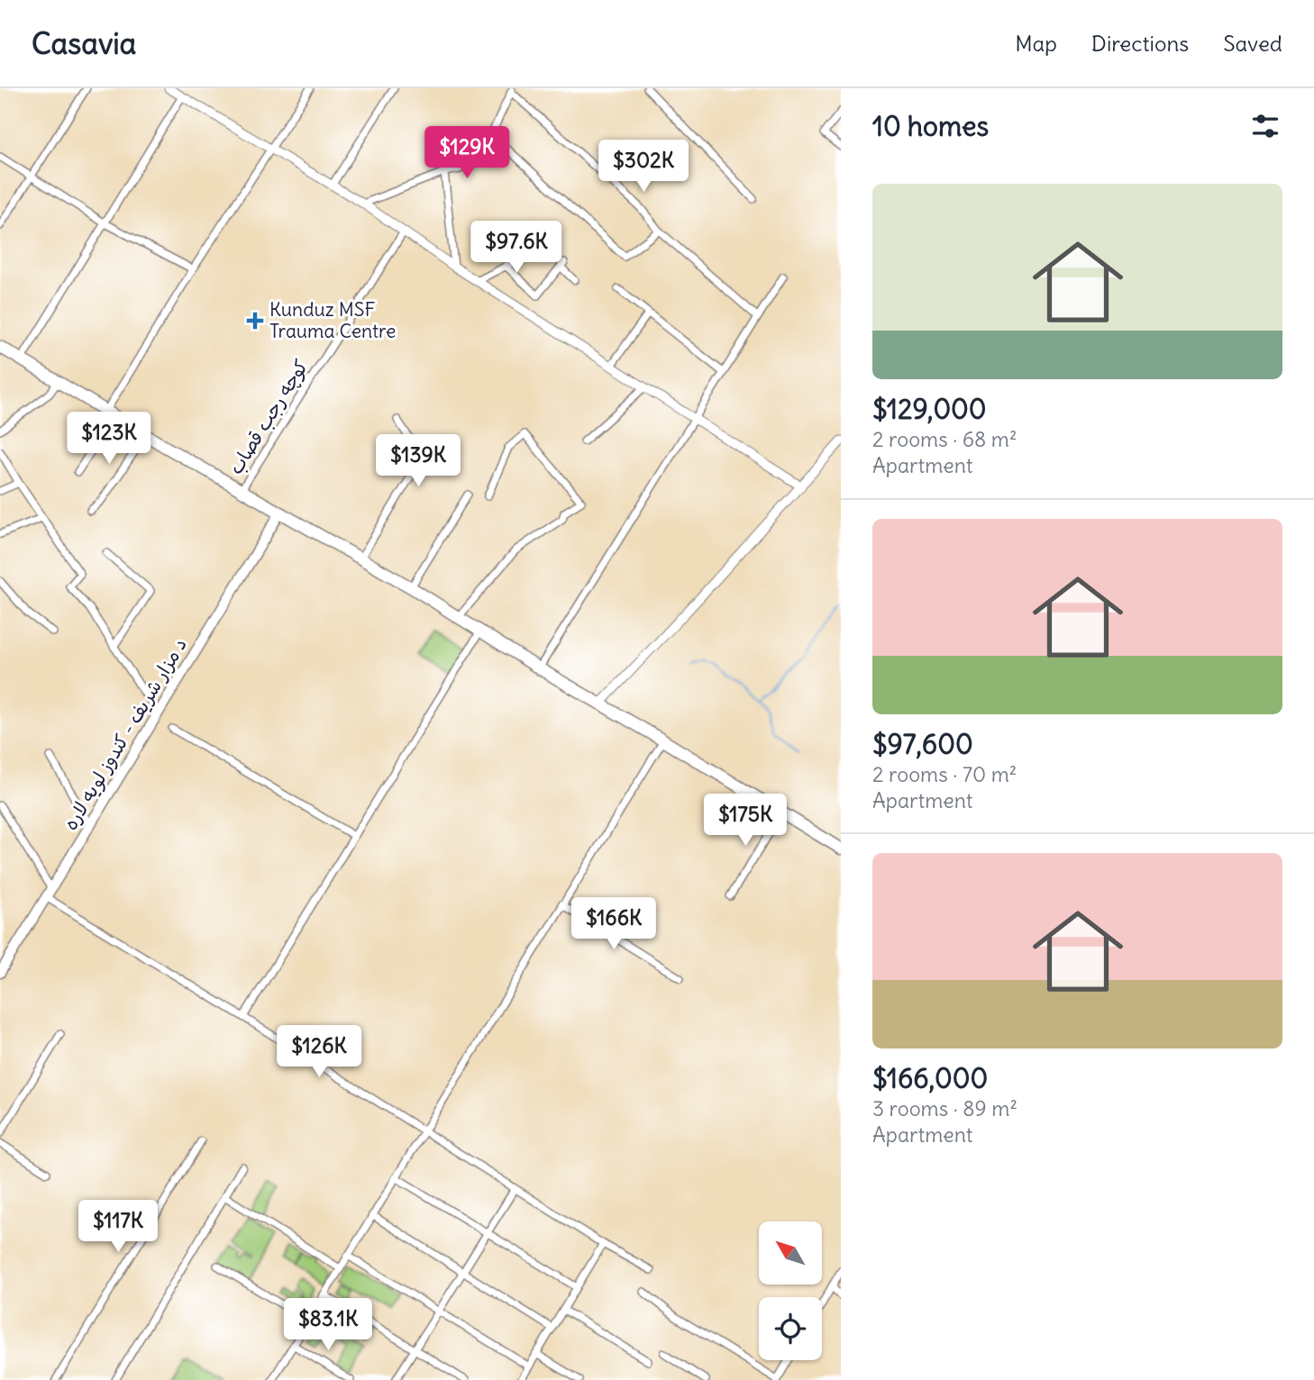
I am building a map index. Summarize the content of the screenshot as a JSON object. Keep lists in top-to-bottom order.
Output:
{
  "streets": {
    "main road": ["د مزار شریف - کندوز لویه لاره"],
    "street": ["کوچه رجب قصاب"]
  },
  "places": {
    "health": ["Kunduz MSF Trauma Centre"]
  },
  "north": "top left",
  "page": {
    "header": "Casavia",
    "nav": ["Map", "Directions", "Saved"],
    "heading": "10 homes",
    "price": [
      "$129K",
      "$302K",
      "$97.6K",
      "$123K",
      "$139K",
      "$175K",
      "$166K",
      "$126K",
      "$117K",
      "$83.1K"
    ],
    "list": [
      {
        "name": "$129,000",
        "note": "2 rooms · 68 m² · Apartment"
      },
      {
        "name": "$97,600",
        "note": "2 rooms · 70 m² · Apartment"
      },
      {
        "name": "$166,000",
        "note": "3 rooms · 89 m² · Apartment"
      }
    ]
  }
}
